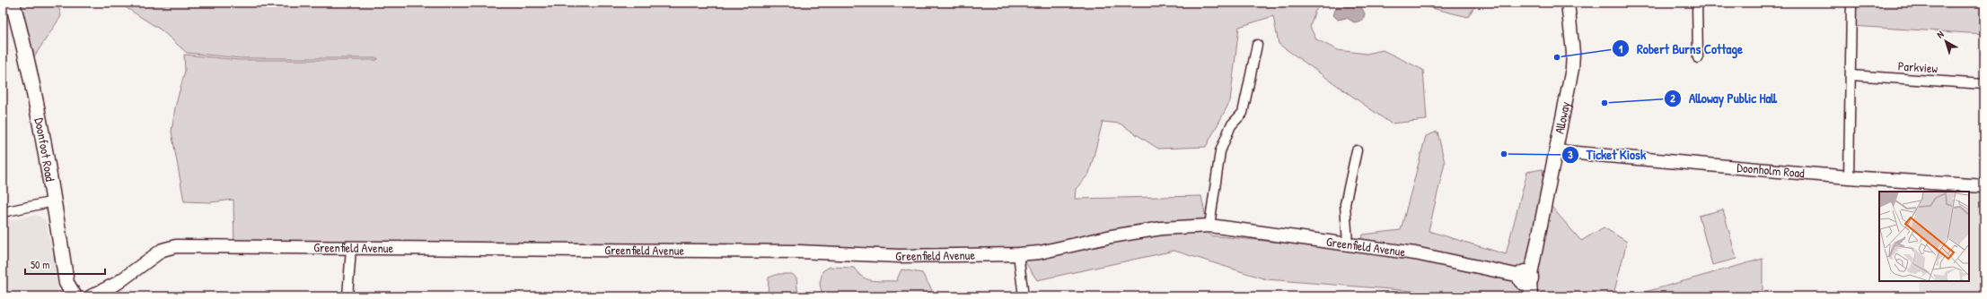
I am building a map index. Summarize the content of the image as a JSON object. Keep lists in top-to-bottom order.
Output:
{
  "streets": {
    "main road": ["Doonfoot Road"],
    "street": [
      "Parkview",
      "Alloway",
      "Doonholm Road",
      "Greenfield Avenue"
    ]
  },
  "crossings": [
    ["Alloway", "Doonholm Road"],
    ["Alloway", "Greenfield Avenue"]
  ],
  "places": ["Robert Burns Cottage", "Alloway Public Hall", "Ticket Kiosk"],
  "scale_bar": "50 m",
  "north": "top left"
}
